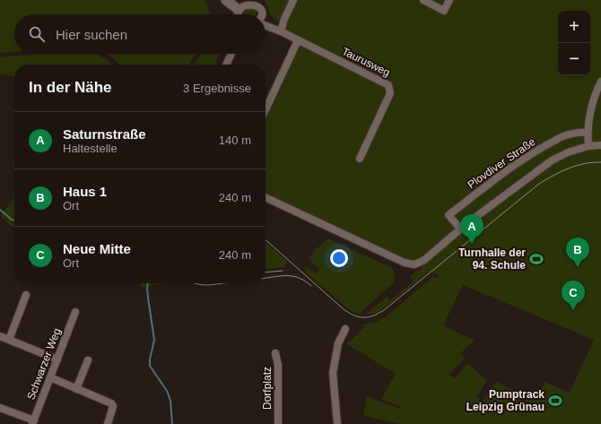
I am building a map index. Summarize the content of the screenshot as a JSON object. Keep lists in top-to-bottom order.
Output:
{
  "streets": {
    "street": [
      "Taurusweg",
      "Plovdiver Straße",
      "Schwarzer Weg",
      "Dorfplatz"
    ]
  },
  "places": {
    "sports": ["Turnhalle der 94. Schule", "Pumptrack Leipzig Grünau"]
  },
  "page": {
    "map_buttons": ["+", "−"],
    "search": "Hier suchen",
    "heading": ["In der Nähe", "3 Ergebnisse"],
    "list": [
      {
        "mark": "A",
        "name": "Saturnstraße",
        "note": "Haltestelle",
        "value": "140 m"
      },
      {
        "mark": "B",
        "name": "Haus 1",
        "note": "Ort",
        "value": "240 m"
      },
      {
        "mark": "C",
        "name": "Neue Mitte",
        "note": "Ort",
        "value": "240 m"
      }
    ],
    "pins": ["A", "B", "C"]
  }
}
